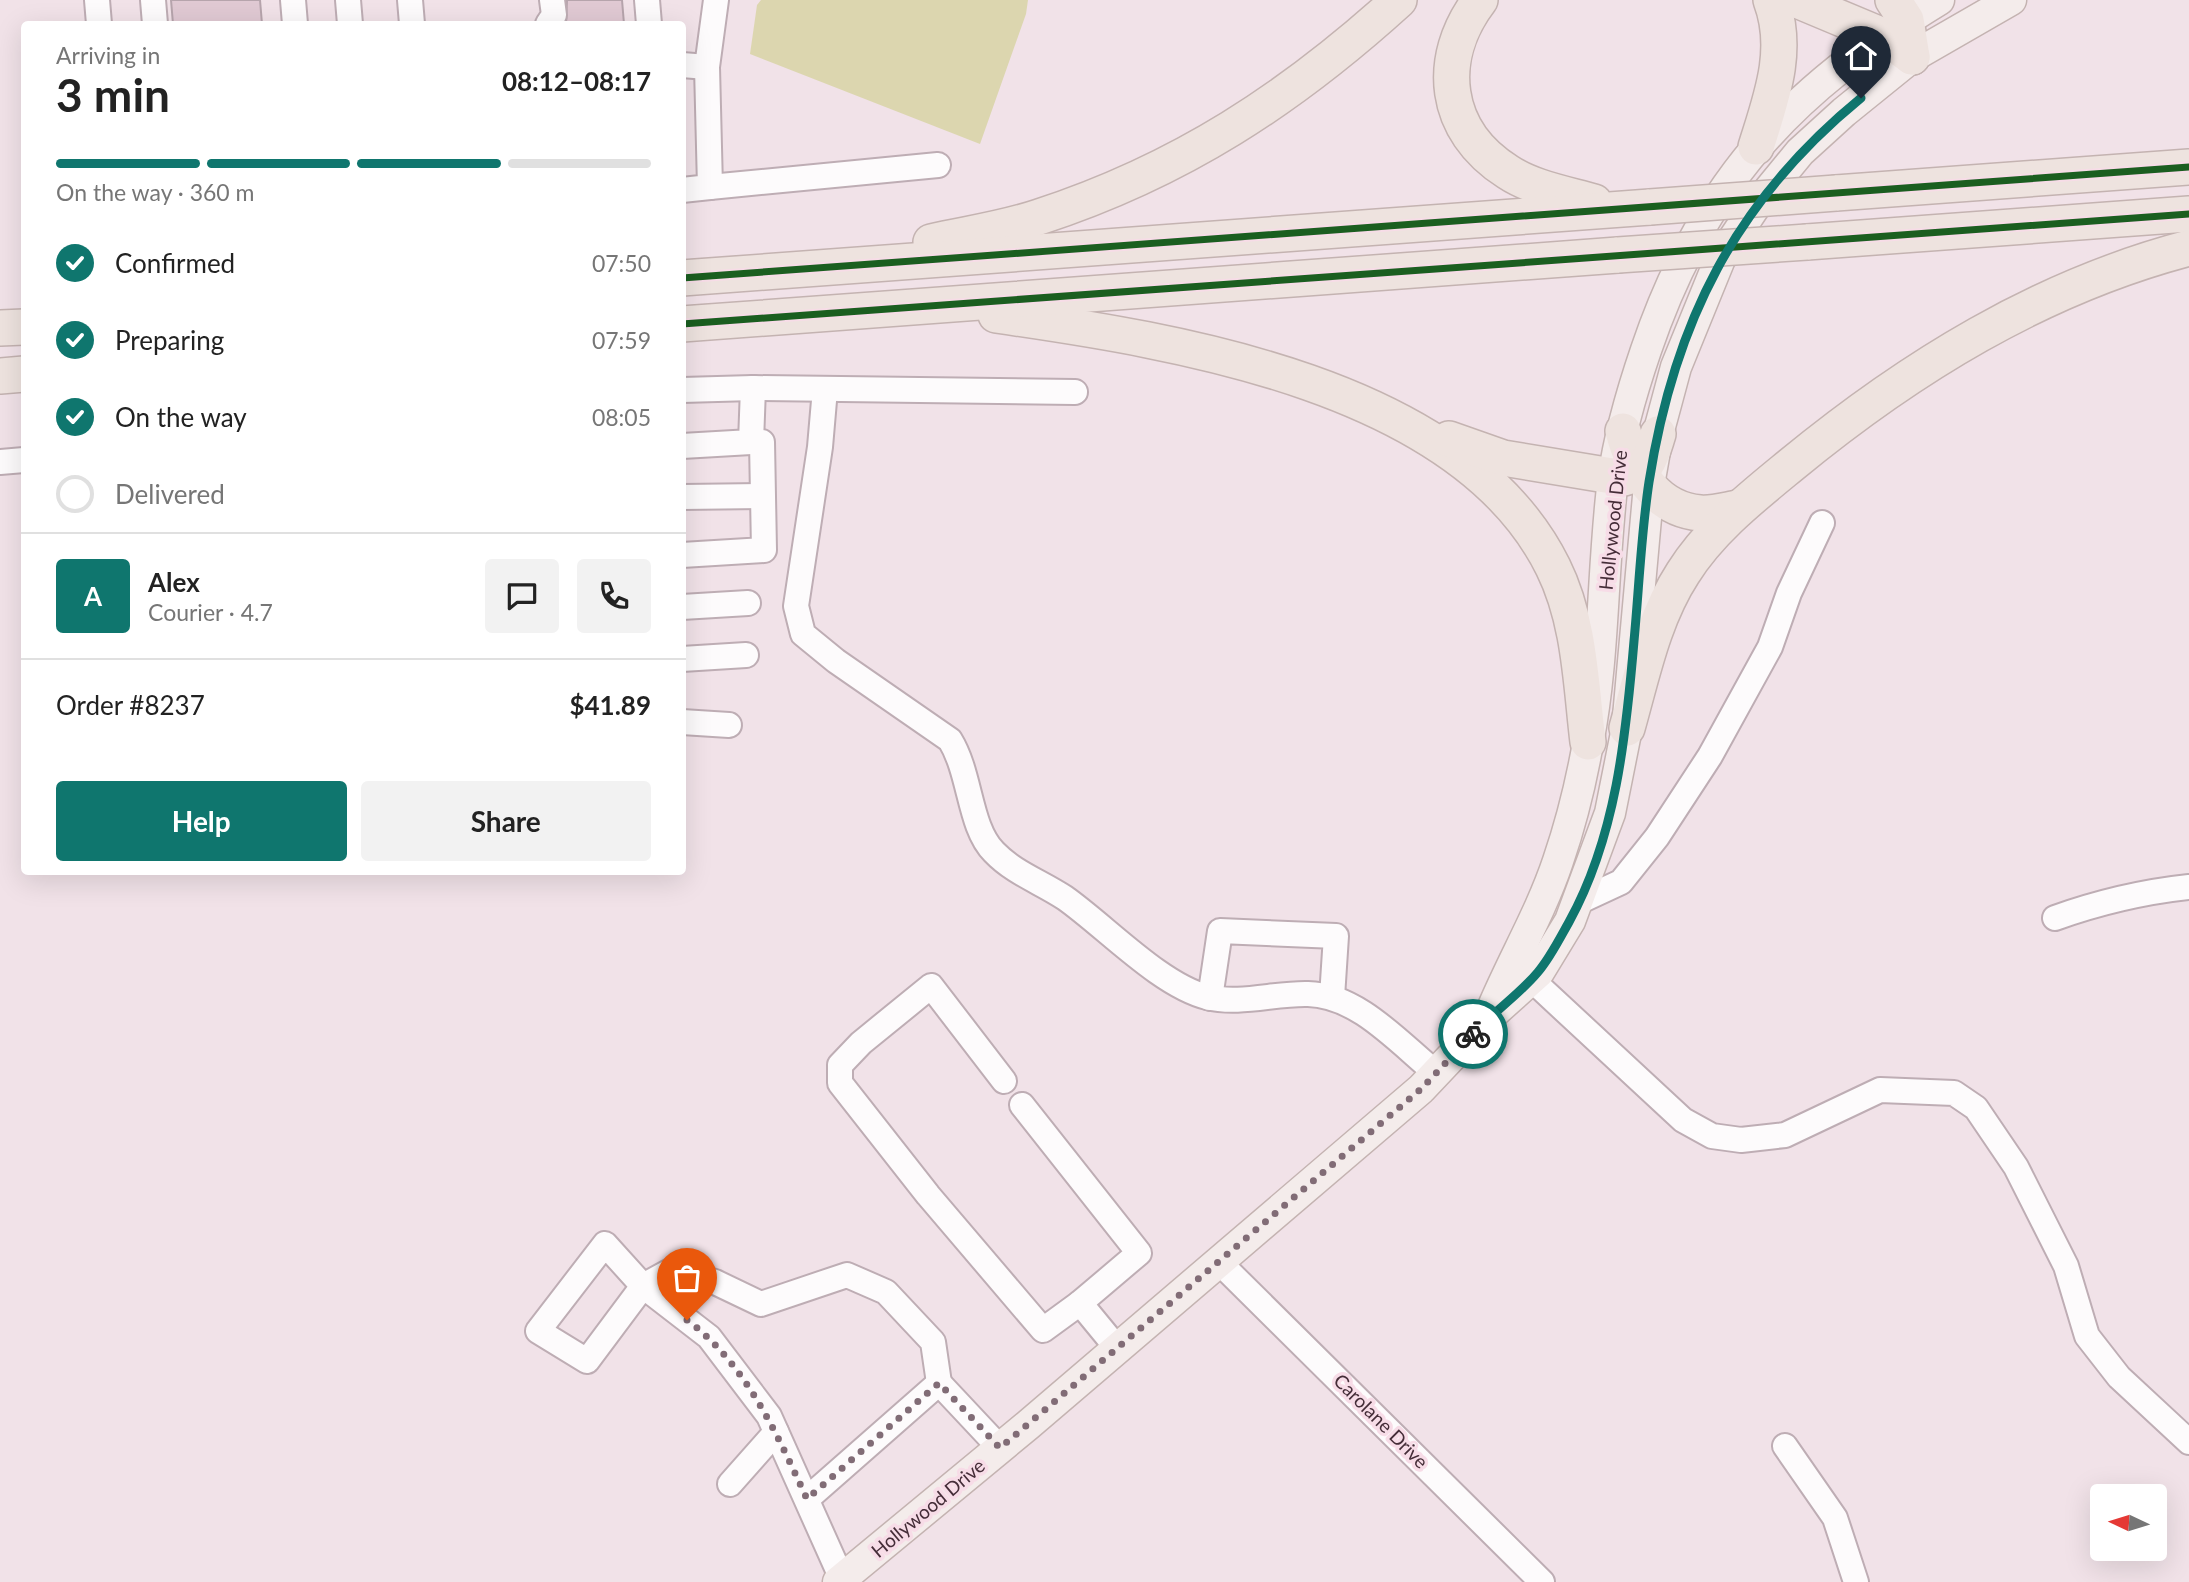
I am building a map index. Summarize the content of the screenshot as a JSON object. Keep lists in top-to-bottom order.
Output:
{
  "streets": {
    "main road": ["Hollywood Drive"],
    "street": ["Carolane Drive"]
  },
  "crossings": [
    ["Hollywood Drive", "Carolane Drive"]
  ],
  "north": "left",
  "page": {
    "heading": ["3 min", "Arriving in", "08:12–08:17"],
    "panel": [
      "Alex",
      "Courier · 4.7",
      "Order #8237",
      "$41.89"
    ],
    "bar": "On the way · 360 m",
    "list": [
      ["Confirmed", "07:50"],
      ["Preparing", "07:59"],
      ["On the way", "08:05"],
      "Delivered"
    ],
    "round": "A",
    "buttons": ["Help", "Share"]
  }
}
